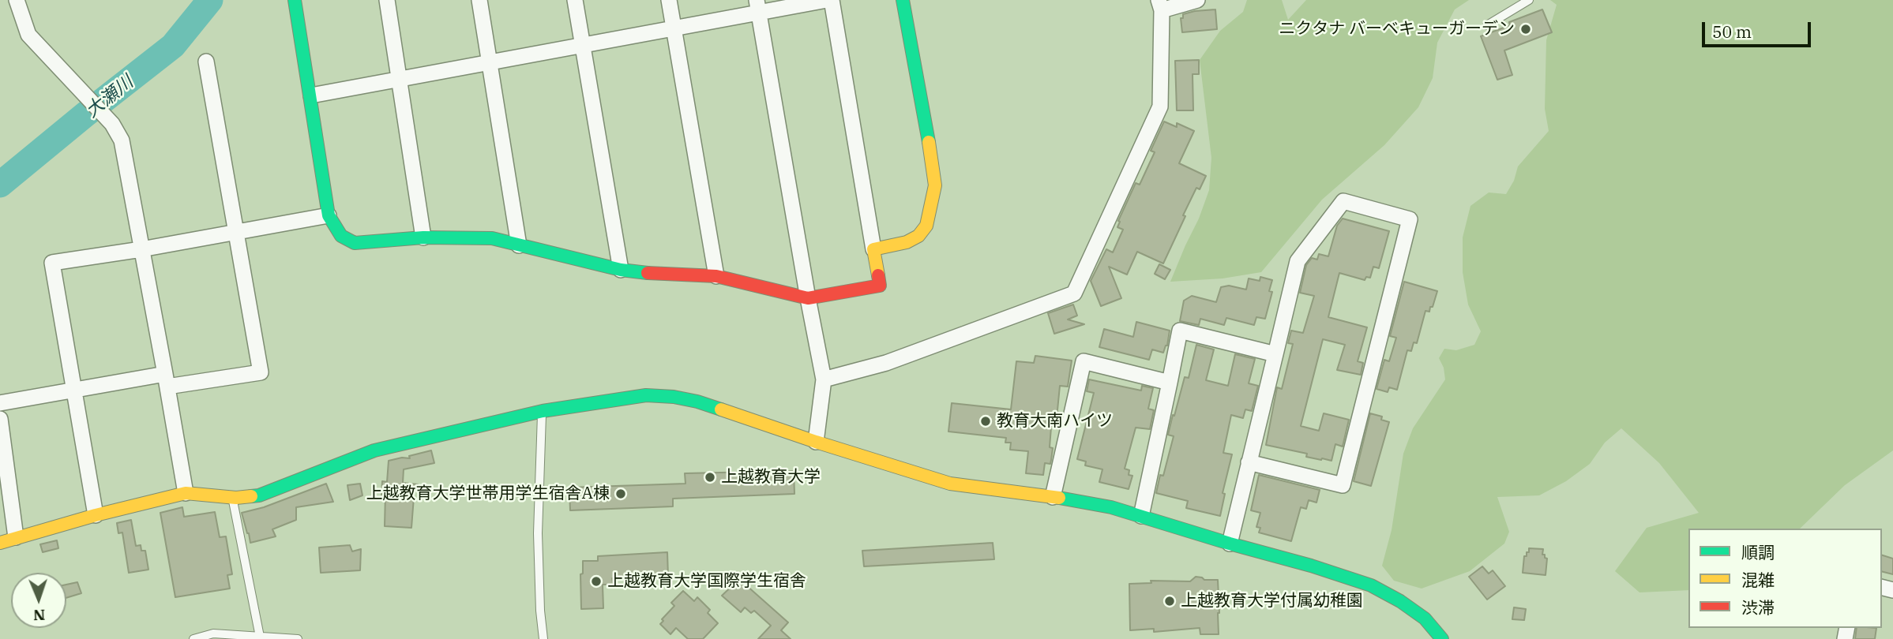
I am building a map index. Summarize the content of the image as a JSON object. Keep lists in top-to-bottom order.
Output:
{
  "water": ["大瀬川"],
  "places": [
    "ニクタナ バーベキューガーデン",
    "教育大南ハイツ",
    "上越教育大学",
    "上越教育大学世帯用学生宿舎A棟",
    "上越教育大学国際学生宿舎",
    "上越教育大学付属幼稚園"
  ],
  "legend": ["順調", "混雑", "渋滞"],
  "scale_bar": "50 m",
  "north": "bottom"
}
